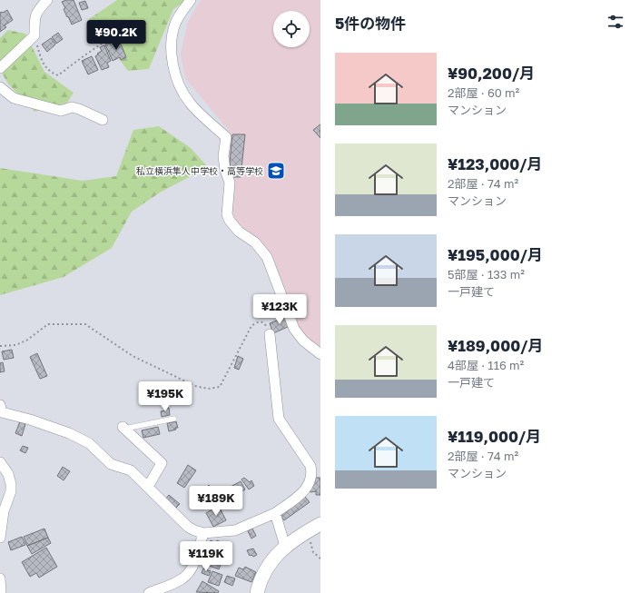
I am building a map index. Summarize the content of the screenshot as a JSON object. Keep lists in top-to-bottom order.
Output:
{
  "places": {
    "school or university": ["私立横浜隼人中学校・高等学校"]
  },
  "page": {
    "heading": "5件の物件",
    "price": [
      "¥90.2K",
      "¥123K",
      "¥195K",
      "¥189K",
      "¥119K"
    ],
    "list": [
      {
        "name": "¥90,200/月",
        "note": "2部屋 · 60 m² · マンション"
      },
      {
        "name": "¥123,000/月",
        "note": "2部屋 · 74 m² · マンション"
      },
      {
        "name": "¥195,000/月",
        "note": "5部屋 · 133 m² · 一戸建て"
      },
      {
        "name": "¥189,000/月",
        "note": "4部屋 · 116 m² · 一戸建て"
      },
      {
        "name": "¥119,000/月",
        "note": "2部屋 · 74 m² · マンション"
      }
    ]
  }
}
